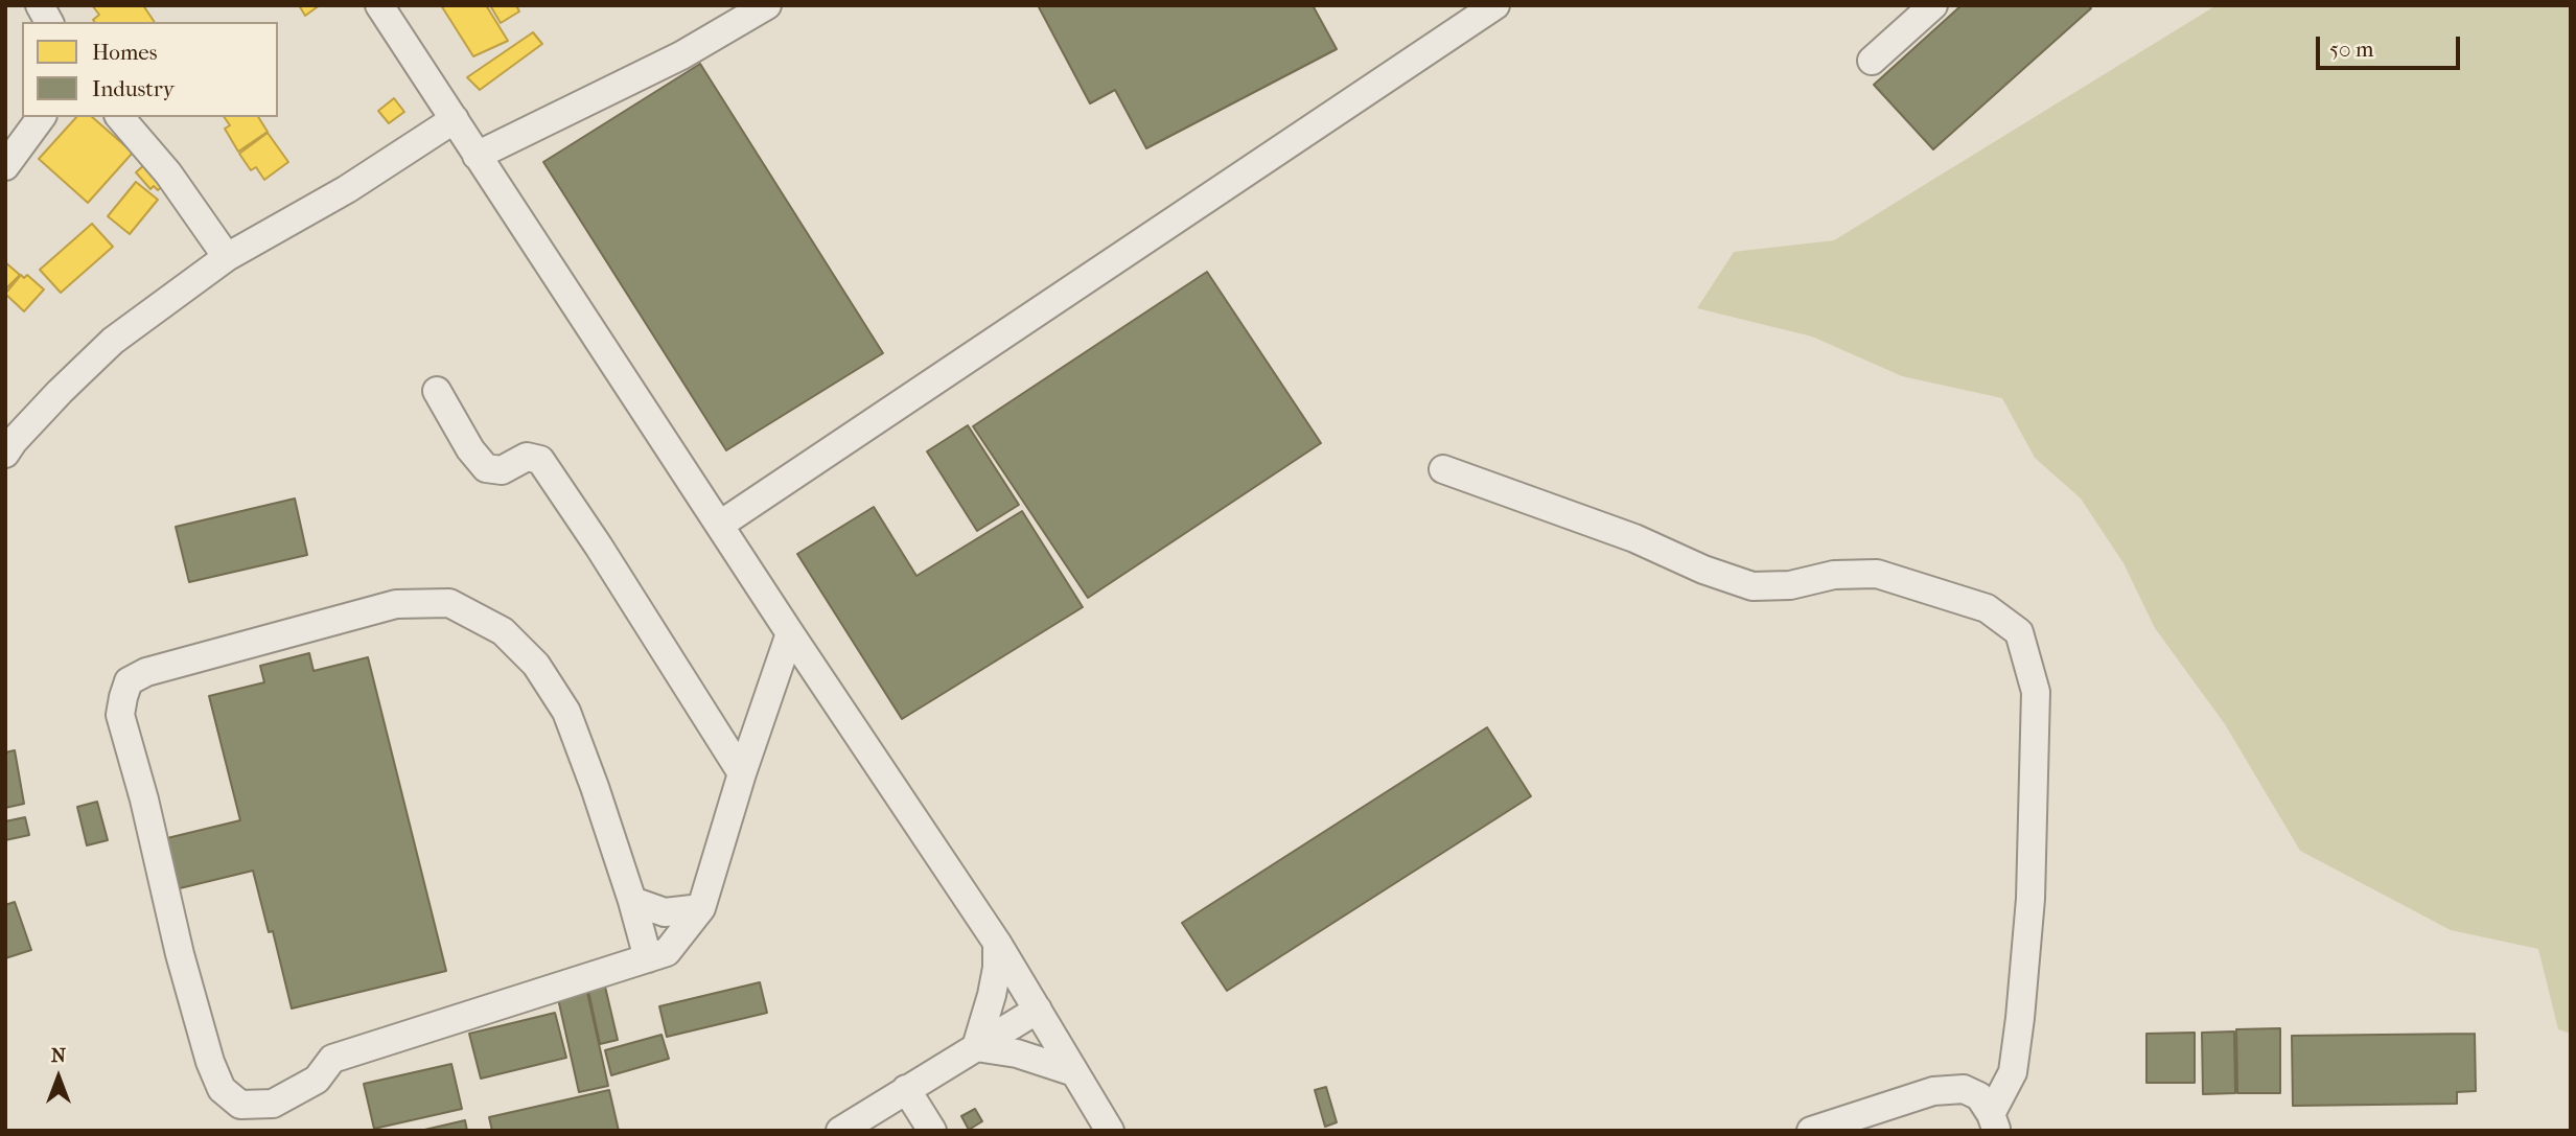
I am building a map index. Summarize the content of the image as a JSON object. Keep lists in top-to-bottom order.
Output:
{
  "legend": ["Homes", "Industry"],
  "scale_bar": "50 m",
  "north": "top"
}
